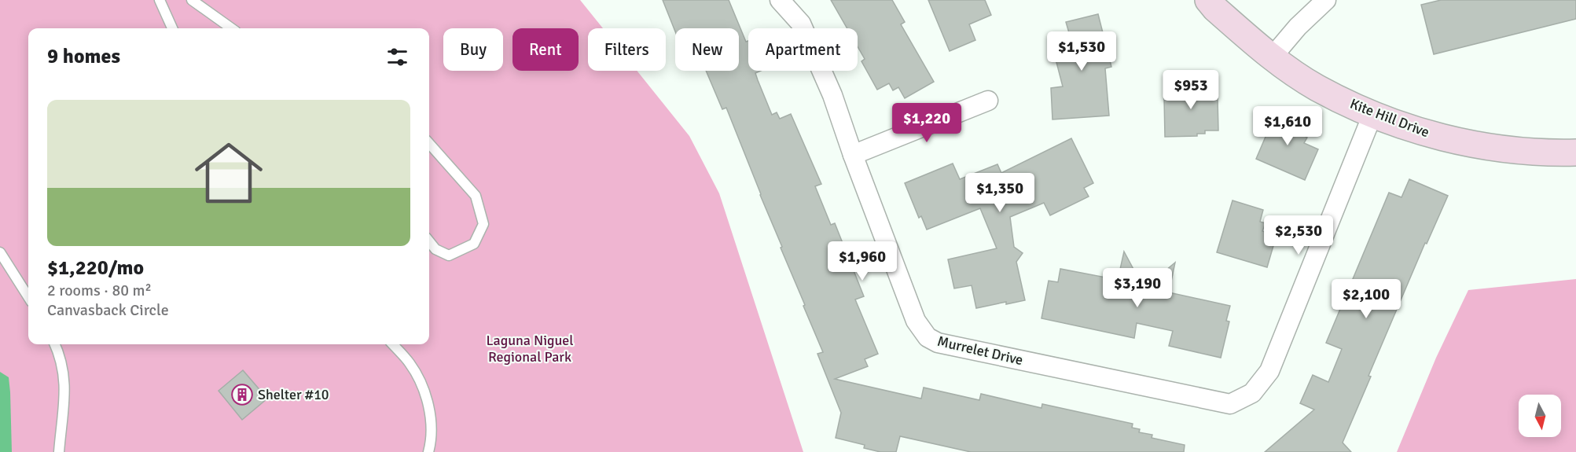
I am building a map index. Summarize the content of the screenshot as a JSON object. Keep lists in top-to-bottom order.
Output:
{
  "streets": {
    "street": ["Kite Hill Drive", "Murrelet Drive"]
  },
  "crossings": [
    ["Kite Hill Drive", "Murrelet Drive"]
  ],
  "parks": ["Laguna Niguel Regional Park"],
  "places": {
    "building": ["Shelter #10"]
  },
  "north": "bottom",
  "page": {
    "chip": [
      "Buy",
      "Rent",
      "Filters",
      "New",
      "Apartment"
    ],
    "heading": "9 homes",
    "price": [
      "$1,530",
      "$953",
      "$1,220",
      "$1,610",
      "$1,350",
      "$2,530",
      "$1,960",
      "$3,190",
      "$2,100"
    ],
    "list": [
      {
        "name": "$1,220/mo",
        "note": "2 rooms · 80 m² · Canvasback Circle"
      }
    ]
  }
}
